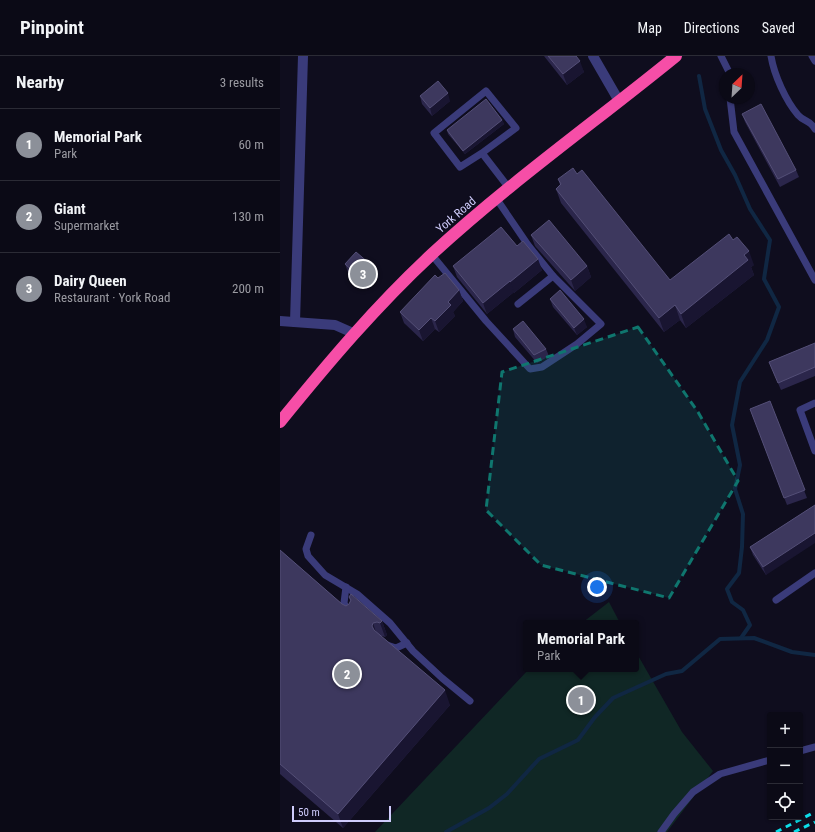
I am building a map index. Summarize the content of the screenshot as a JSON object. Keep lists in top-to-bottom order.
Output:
{
  "streets": {
    "highway": ["York Road"]
  },
  "scale_bar": "50 m",
  "north": "top right",
  "page": {
    "header": "Pinpoint",
    "nav": ["Map", "Directions", "Saved"],
    "heading": ["Nearby", "3 results"],
    "list": [
      {
        "mark": "1",
        "name": "Memorial Park",
        "note": "Park",
        "value": "60 m"
      },
      {
        "mark": "2",
        "name": "Giant",
        "note": "Supermarket",
        "value": "130 m"
      },
      {
        "mark": "3",
        "name": "Dairy Queen",
        "note": "Restaurant · York Road",
        "value": "200 m"
      }
    ],
    "pins": ["3", "2", "1"],
    "popup": ["Memorial Park", "Park"],
    "map_buttons": ["+", "−"],
    "scale": "50 m"
  }
}
